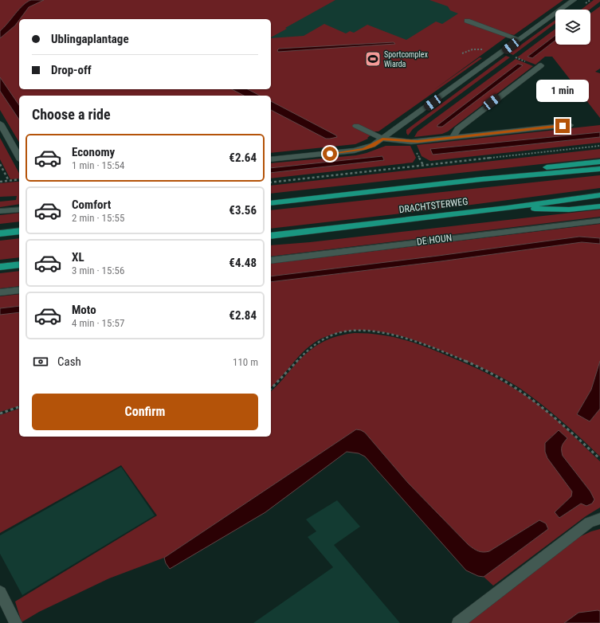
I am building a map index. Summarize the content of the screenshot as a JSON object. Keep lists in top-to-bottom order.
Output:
{
  "streets": {
    "main road": ["DRACHTSTERWEG"],
    "street": ["DE HOUN"]
  },
  "places": {
    "sports": ["Sportcomplex Wiarda"]
  },
  "page": {
    "banner": ["Ublingaplantage", "Drop-off"],
    "bubble": "1 min",
    "heading": "Choose a ride",
    "list": [
      {
        "name": "Economy",
        "note": "1 min · 15:54",
        "value": "€2.64"
      },
      {
        "name": "Comfort",
        "note": "2 min · 15:55",
        "value": "€3.56"
      },
      {
        "name": "XL",
        "note": "3 min · 15:56",
        "value": "€4.48"
      },
      {
        "name": "Moto",
        "note": "4 min · 15:57",
        "value": "€2.84"
      }
    ],
    "pay": ["Cash", "110 m"],
    "buttons": "Confirm"
  }
}
